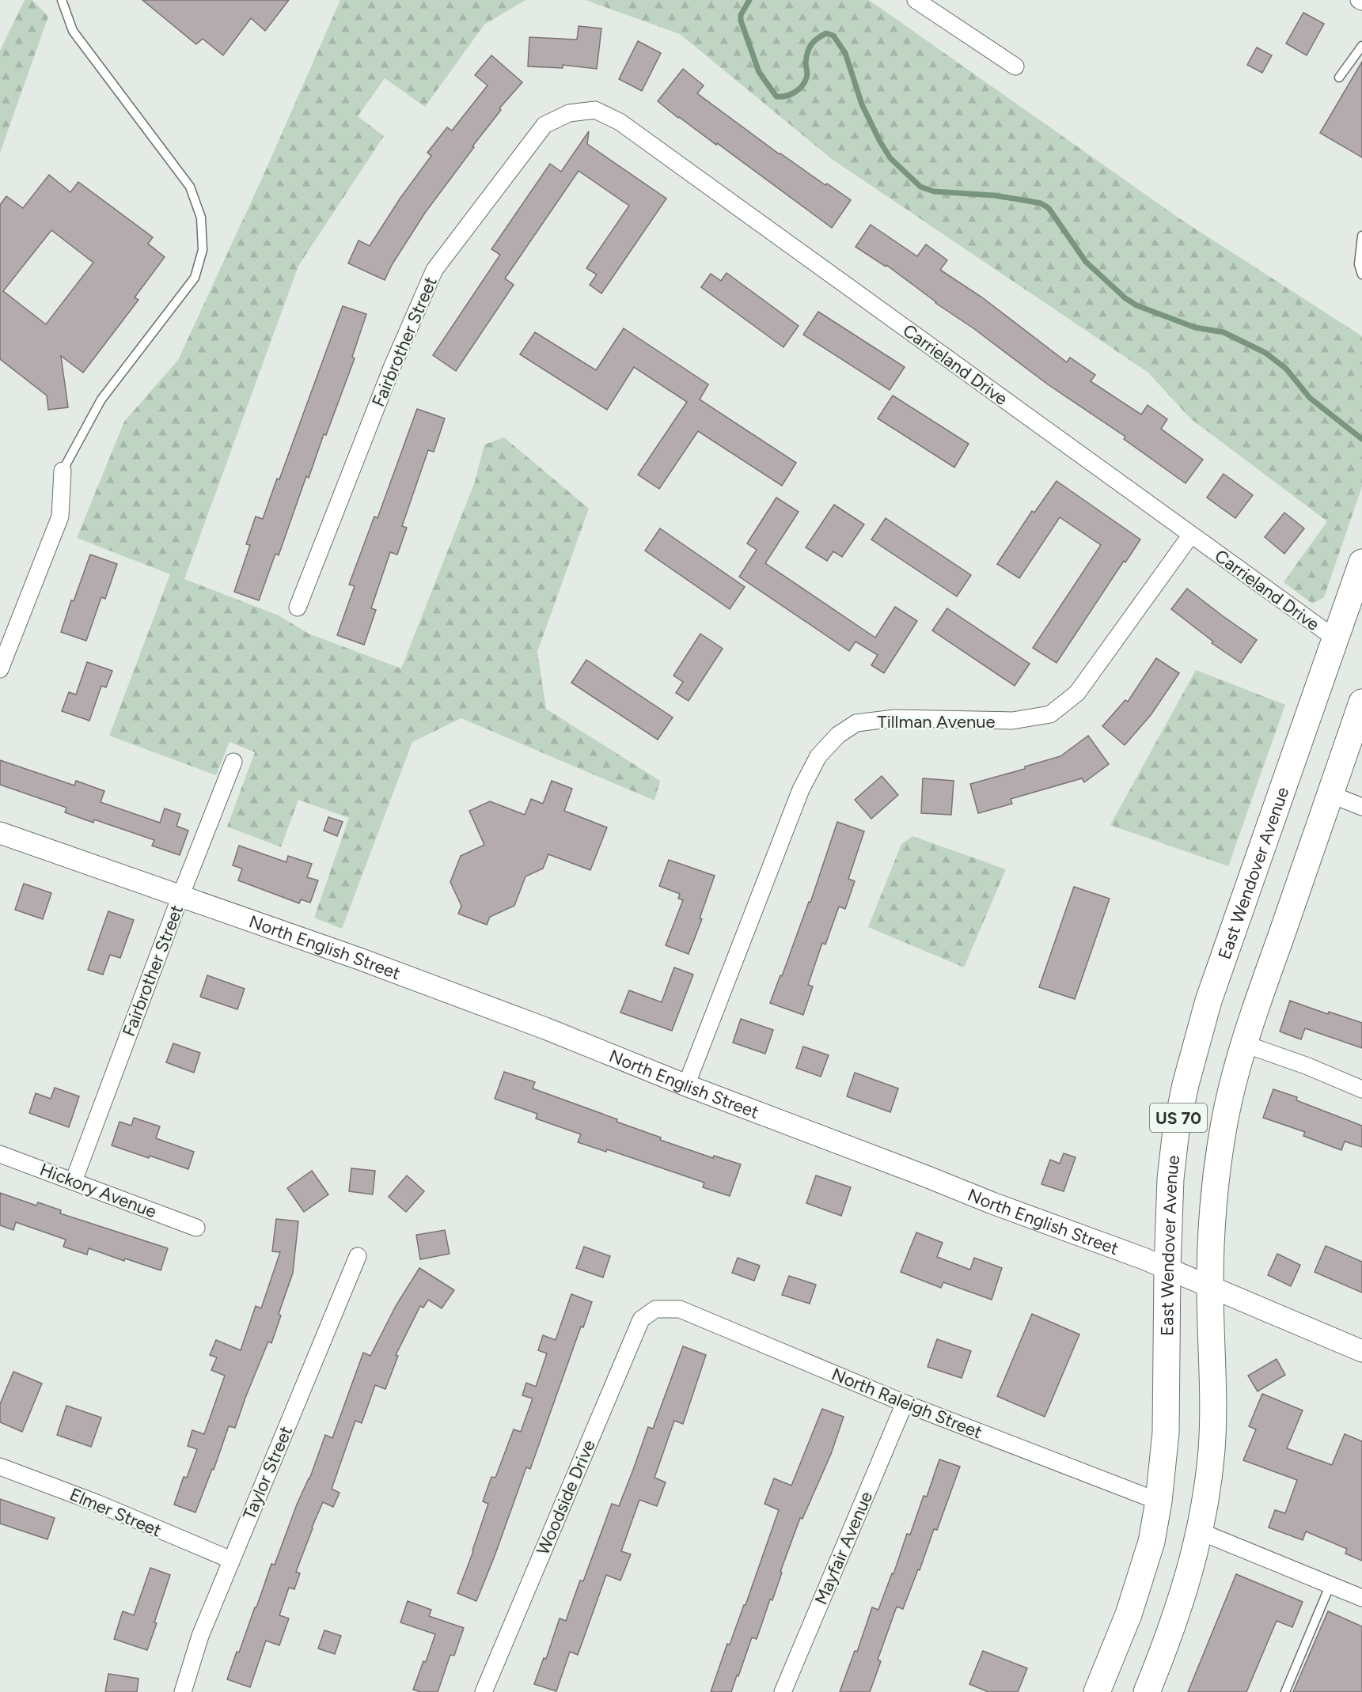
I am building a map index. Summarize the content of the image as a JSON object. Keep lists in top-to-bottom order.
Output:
{
  "streets": {
    "highway": ["East Wendover Avenue", "US 70"],
    "street": [
      "Fairbrother Street",
      "Carrieland Drive",
      "Tillman Avenue",
      "North English Street",
      "Hickory Avenue",
      "North Raleigh Street",
      "Taylor Street",
      "Woodside Drive",
      "Elmer Street",
      "Mayfair Avenue"
    ]
  },
  "crossings": [
    ["Fairbrother Street", "Carrieland Drive"],
    ["Fairbrother Street", "North English Street"],
    ["Fairbrother Street", "Hickory Avenue"],
    ["Carrieland Drive", "Tillman Avenue"],
    ["Carrieland Drive", "East Wendover Avenue"],
    ["Tillman Avenue", "North English Street"],
    ["East Wendover Avenue", "North English Street"],
    ["East Wendover Avenue", "North Raleigh Street"],
    ["North English Street", "US 70"],
    ["North Raleigh Street", "Woodside Drive"],
    ["North Raleigh Street", "Mayfair Avenue"],
    ["Taylor Street", "Elmer Street"]
  ]
}
